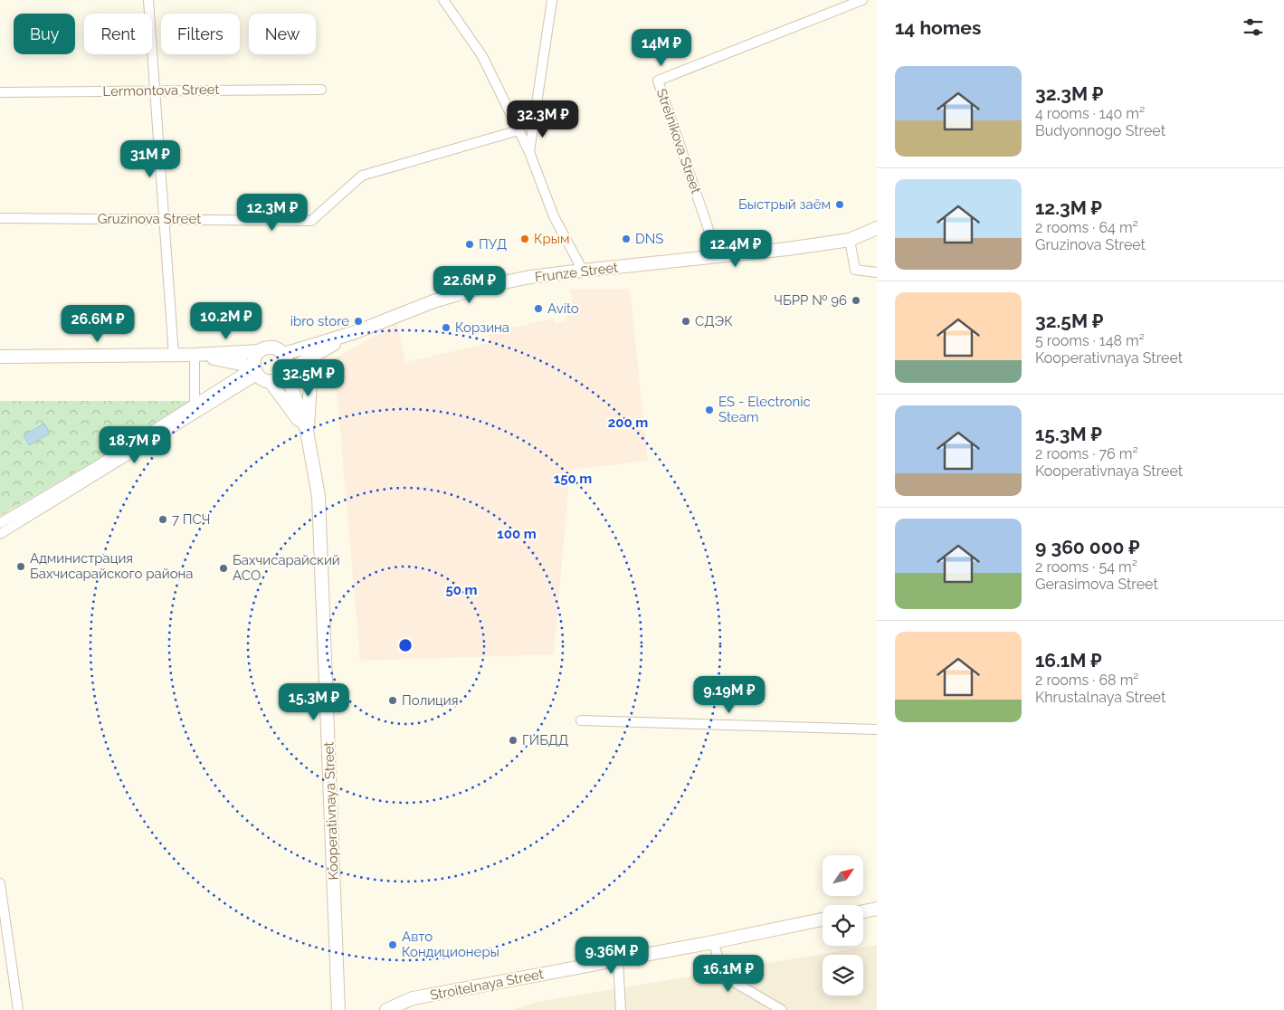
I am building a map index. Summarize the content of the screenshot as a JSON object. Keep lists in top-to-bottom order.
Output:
{
  "streets": {
    "main road": ["Frunze Street", "Kooperativnaya Street", "Stroitelnaya Street"],
    "street": ["Lermontova Street", "Strelnikova Street", "Gruzinova Street"]
  },
  "crossings": [
    ["Strelnikova Street", "Frunze Street"],
    ["Frunze Street", "Kooperativnaya Street"]
  ],
  "places": [
    "Быстрый заём",
    "Крым",
    "DNS",
    "ПУД",
    "ЧБРР № 96",
    "Avito",
    "ibro store",
    "СДЭК",
    "Корзина",
    "ES - Electronic Steam",
    "7 ПСЧ",
    "Администрация Бахчисарайского района",
    "Бахчисарайский АСО",
    "Полиция",
    "ГИБДД",
    "Авто Кондиционеры"
  ],
  "north": "top right",
  "page": {
    "heading": "14 homes",
    "chip": [
      "Buy",
      "Rent",
      "Filters",
      "New"
    ],
    "price": [
      "14M ₽",
      "32.3M ₽",
      "31M ₽",
      "12.3M ₽",
      "12.4M ₽",
      "22.6M ₽",
      "10.2M ₽",
      "26.6M ₽",
      "32.5M ₽",
      "18.7M ₽",
      "9.19M ₽",
      "15.3M ₽",
      "9.36M ₽",
      "16.1M ₽"
    ],
    "list": [
      {
        "name": "32.3M ₽",
        "note": "4 rooms · 140 m² · Budyonnogo Street"
      },
      {
        "name": "12.3M ₽",
        "note": "2 rooms · 64 m² · Gruzinova Street"
      },
      {
        "name": "32.5M ₽",
        "note": "5 rooms · 148 m² · Kooperativnaya Street"
      },
      {
        "name": "15.3M ₽",
        "note": "2 rooms · 76 m² · Kooperativnaya Street"
      },
      {
        "name": "9 360 000 ₽",
        "note": "2 rooms · 54 m² · Gerasimova Street"
      },
      {
        "name": "16.1M ₽",
        "note": "2 rooms · 68 m² · Khrustalnaya Street"
      }
    ]
  },
  "rings": [
    "200 m",
    "150 m",
    "100 m",
    "50 m"
  ]
}
